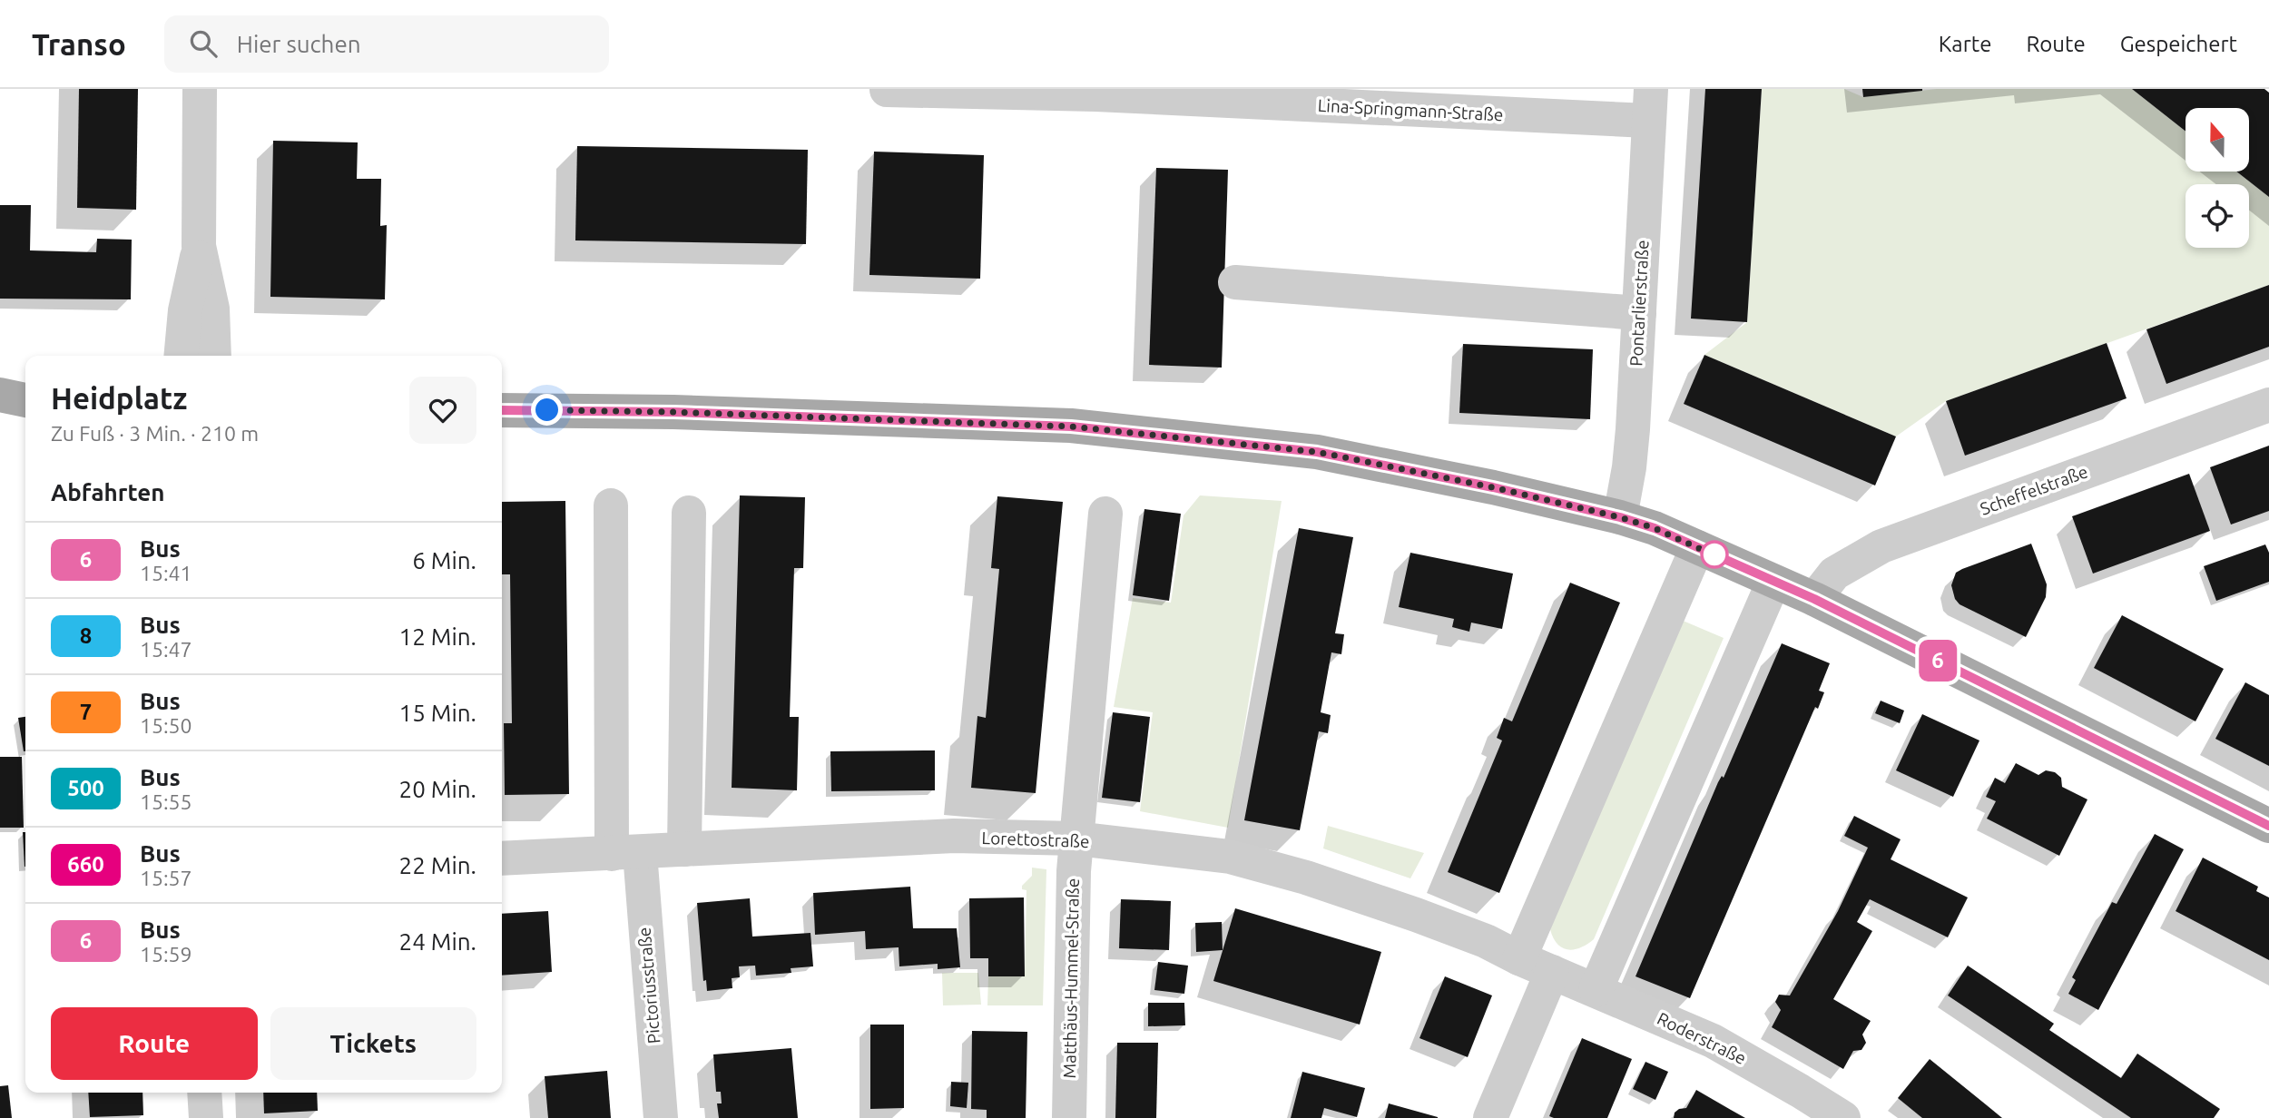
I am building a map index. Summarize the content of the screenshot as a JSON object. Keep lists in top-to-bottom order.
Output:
{
  "streets": {
    "street": [
      "Lina-Springmann-Straße",
      "Pontarlierstraße",
      "Scheffelstraße",
      "Lorettostraße",
      "Matthäus-Hummel-Straße",
      "Pictoriusstraße",
      "Roderstraße"
    ]
  },
  "crossings": [
    ["Lina-Springmann-Straße", "Pontarlierstraße"],
    ["Lorettostraße", "Matthäus-Hummel-Straße"],
    ["Lorettostraße", "Pictoriusstraße"],
    ["Lorettostraße", "Roderstraße"]
  ],
  "lines": ["bus line 6"],
  "north": "top",
  "page": {
    "header": "Transo",
    "search": "Hier suchen",
    "nav": ["Karte", "Route", "Gespeichert"],
    "on_map": "6",
    "heading": [
      ["Heidplatz", "Zu Fuß · 3 Min. · 210 m"],
      "Abfahrten"
    ],
    "list": [
      {
        "mark": "6",
        "name": "Bus",
        "note": "15:41",
        "value": "6 Min."
      },
      {
        "mark": "8",
        "name": "Bus",
        "note": "15:47",
        "value": "12 Min."
      },
      {
        "mark": "7",
        "name": "Bus",
        "note": "15:50",
        "value": "15 Min."
      },
      {
        "mark": "500",
        "name": "Bus",
        "note": "15:55",
        "value": "20 Min."
      },
      {
        "mark": "660",
        "name": "Bus",
        "note": "15:57",
        "value": "22 Min."
      },
      {
        "mark": "6",
        "name": "Bus",
        "note": "15:59",
        "value": "24 Min."
      }
    ],
    "buttons": ["Route", "Tickets"]
  }
}
